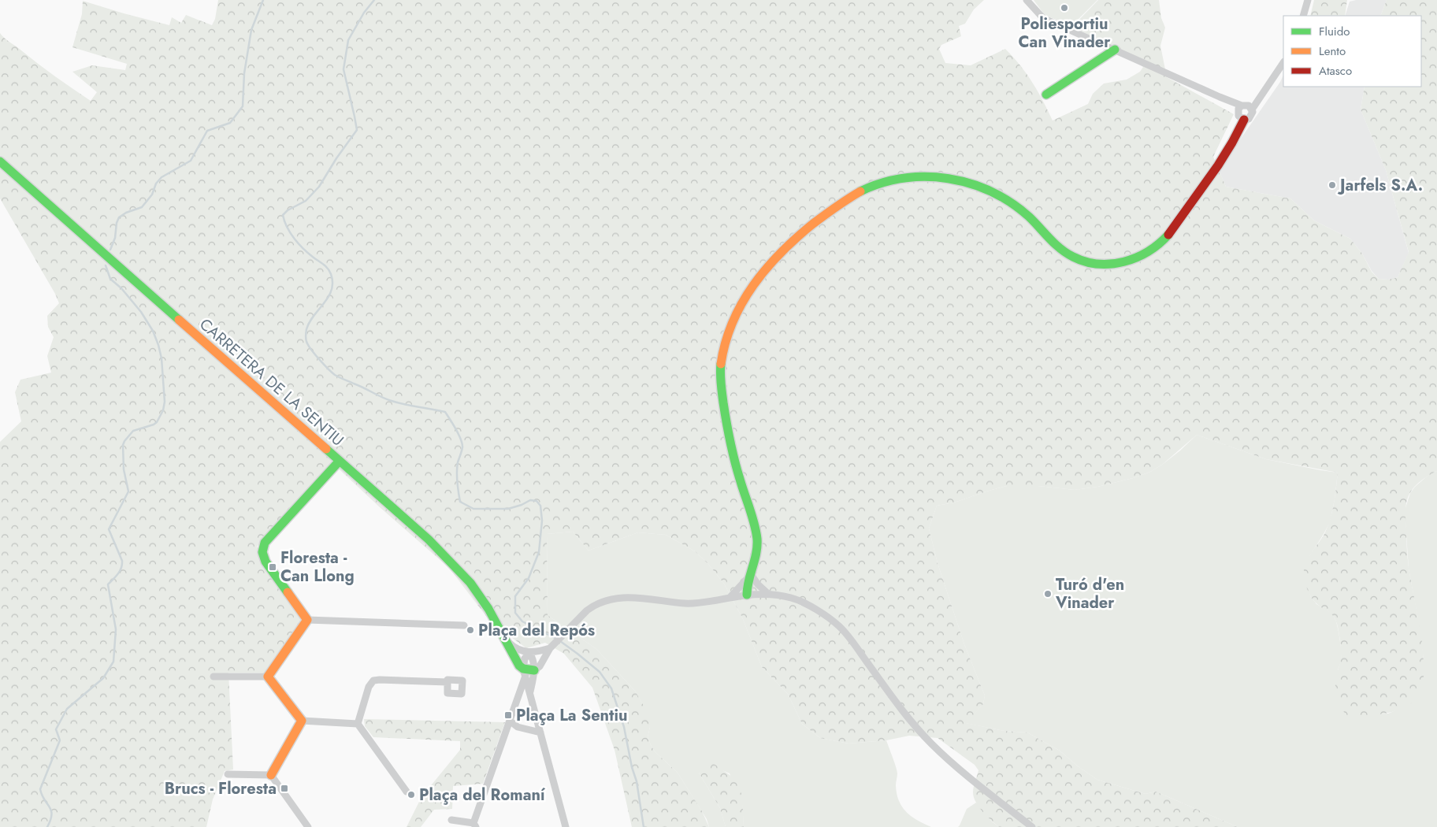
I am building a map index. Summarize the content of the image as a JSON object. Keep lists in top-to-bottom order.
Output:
{
  "streets": {
    "street": ["CARRETERA DE LA SENTIU"]
  },
  "places": {
    "other": [
      "Poliesportiu Can Vinader",
      "Jarfels S.A.",
      "Turó d'en Vinader",
      "Plaça del Repós",
      "Plaça del Romaní"
    ],
    "transit": ["Floresta - Can Llong", "Plaça La Sentiu", "Brucs - Floresta"]
  },
  "legend": ["Fluido", "Lento", "Atasco"]
}
